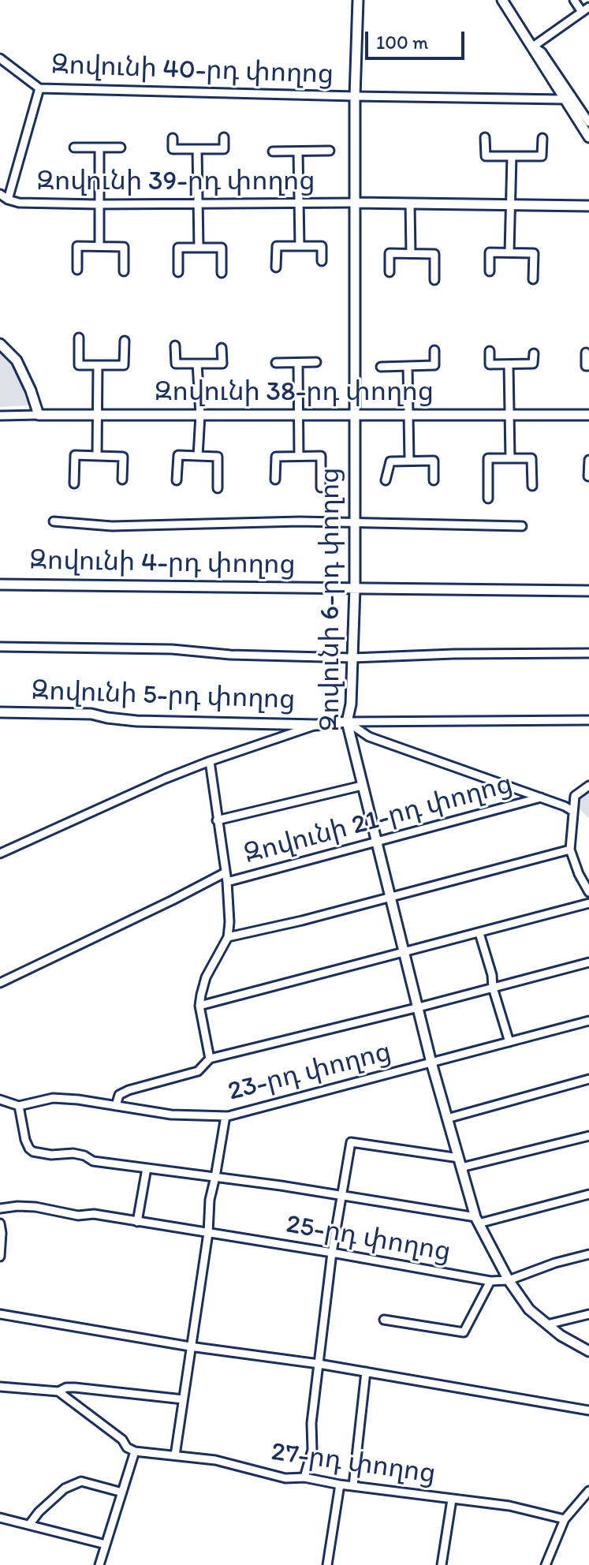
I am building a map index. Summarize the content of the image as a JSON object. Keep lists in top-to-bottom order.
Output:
{
  "streets": {
    "street": [
      "Զովունի 40-րդ փողոց",
      "Զովունի 39-րդ փողոց",
      "Զովունի 38-րդ փողոց",
      "Զովունի 4-րդ փողոց",
      "Զովունի 6-րդ փողոց",
      "Զովունի 5-րդ փողոց",
      "Զովունի 21-րդ փողոց",
      "23-րդ փողոց",
      "25-րդ փողոց",
      "27-րդ փողոց"
    ]
  },
  "crossings": [
    ["Զովունի 40-րդ փողոց", "Զովունի 6-րդ փողոց"],
    ["Զովունի 39-րդ փողոց", "Զովունի 6-րդ փողոց"],
    ["Զովունի 38-րդ փողոց", "Զովունի 6-րդ փողոց"],
    ["Զովունի 4-րդ փողոց", "Զովունի 6-րդ փողոց"],
    ["Զովունի 6-րդ փողոց", "Զովունի 5-րդ փողոց"],
    ["Զովունի 6-րդ փողոց", "Զովունի 21-րդ փողոց"],
    ["Զովունի 6-րդ փողոց", "23-րդ փողոց"],
    ["Զովունի 6-րդ փողոց", "25-րդ փողոց"]
  ],
  "scale_bar": "100 m"
}
